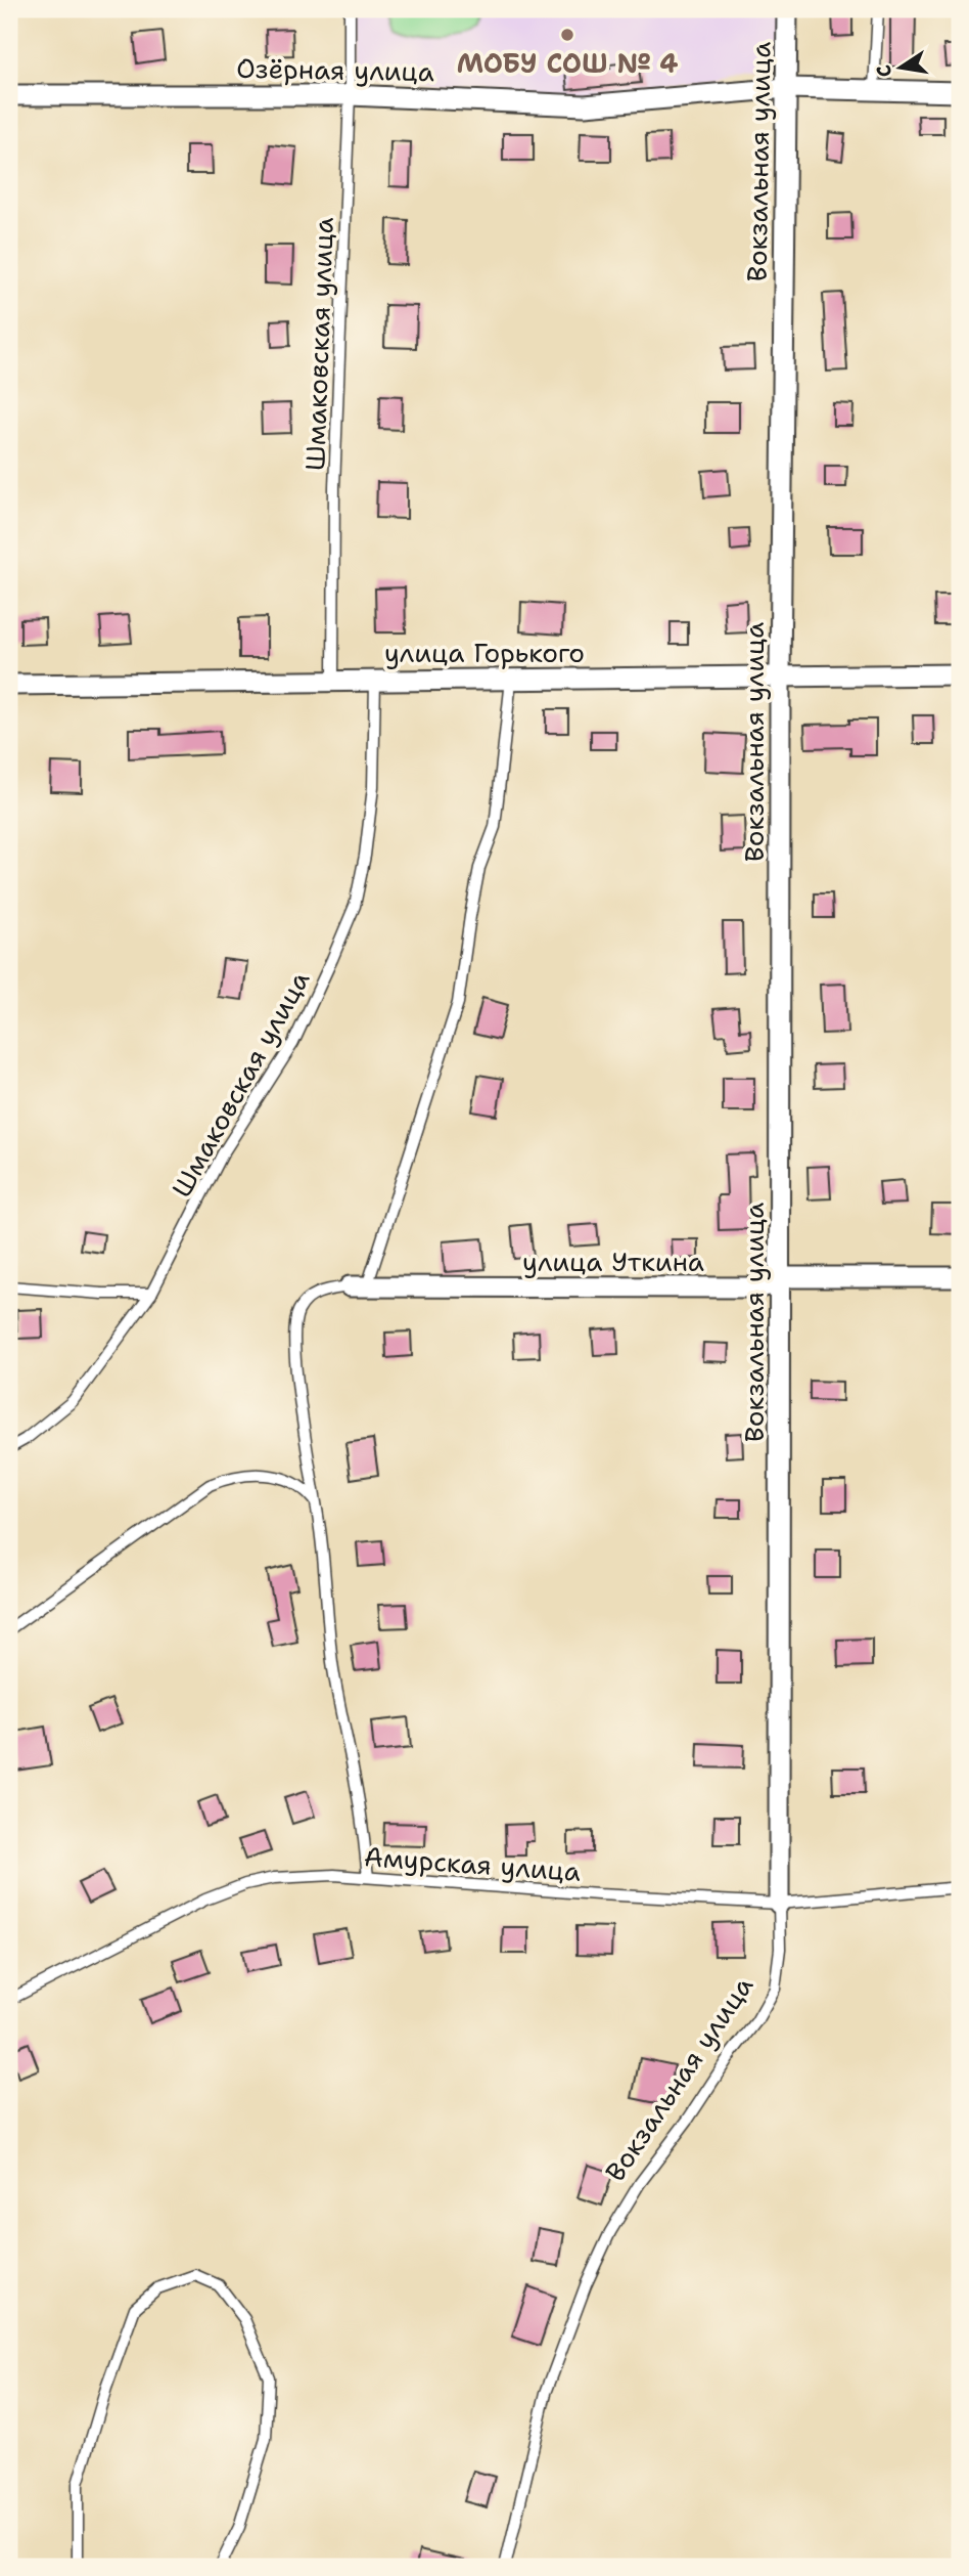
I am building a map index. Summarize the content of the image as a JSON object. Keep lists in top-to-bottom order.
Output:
{
  "streets": {
    "street": [
      "Озёрная улица",
      "Вокзальная улица",
      "улица Горького",
      "улица Уткина"
    ],
    "lane": ["Шмаковская улица", "Амурская улица"]
  },
  "crossings": [
    ["Озёрная улица", "Вокзальная улица"],
    ["Озёрная улица", "Шмаковская улица"],
    ["Вокзальная улица", "улица Горького"],
    ["Вокзальная улица", "улица Уткина"],
    ["Вокзальная улица", "Амурская улица"],
    ["Шмаковская улица", "улица Горького"]
  ],
  "places": ["МОБУ СОШ № 4"],
  "north": "left"
}
